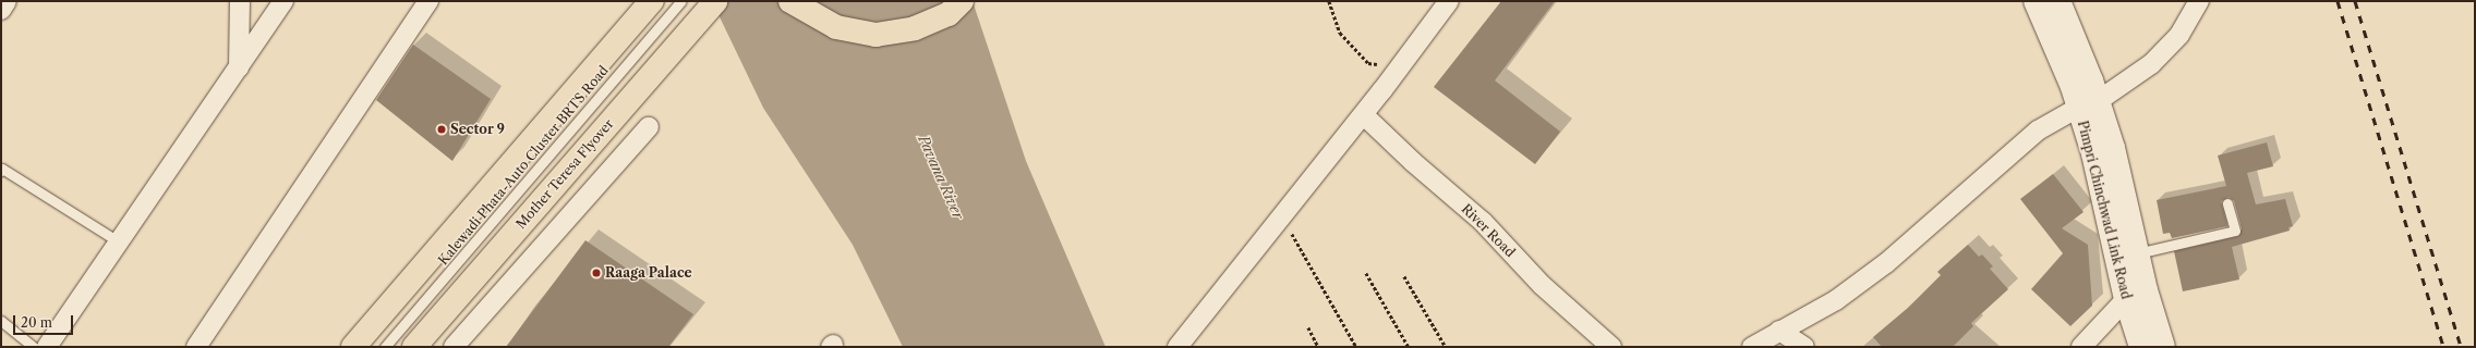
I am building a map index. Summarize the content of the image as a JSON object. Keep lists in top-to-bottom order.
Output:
{
  "streets": {
    "main road": ["Mother Teresa Flyover", "Pimpri Chinchwad Link Road"],
    "street": ["River Road"],
    "lane": ["Kalewadi Phata-Auto Cluster BRTS Road"]
  },
  "water": ["Pavana River"],
  "places": ["Sector 9", "Raaga Palace"],
  "scale_bar": "20 m"
}
